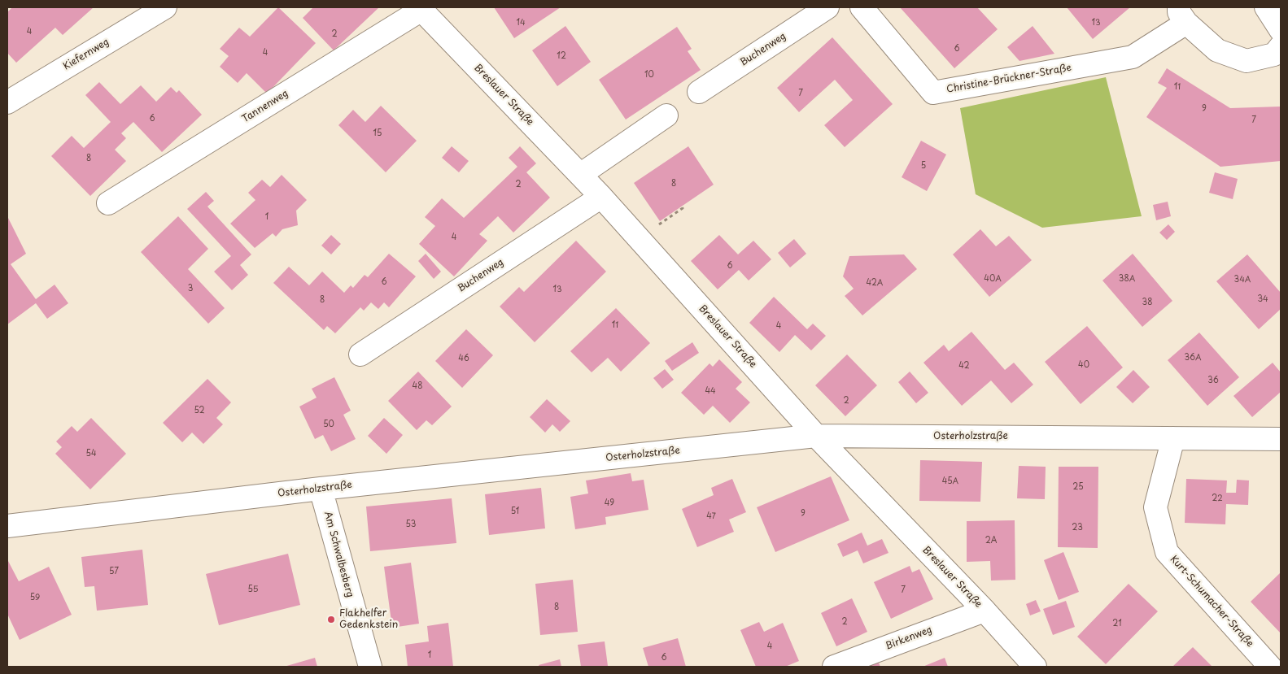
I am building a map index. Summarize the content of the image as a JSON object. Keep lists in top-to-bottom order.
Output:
{
  "streets": {
    "street": [
      "Buchenweg",
      "Kiefernweg",
      "Christine-Brückner-Straße",
      "Breslauer Straße",
      "Tannenweg",
      "Osterholzstraße",
      "Am Schwalbesberg",
      "Kurt-Schumacher-Straße",
      "Birkenweg"
    ]
  },
  "crossings": [
    ["Buchenweg", "Breslauer Straße"],
    ["Breslauer Straße", "Tannenweg"],
    ["Breslauer Straße", "Osterholzstraße"],
    ["Breslauer Straße", "Birkenweg"],
    ["Osterholzstraße", "Am Schwalbesberg"],
    ["Osterholzstraße", "Kurt-Schumacher-Straße"]
  ],
  "places": ["Flakhelfer Gedenkstein"],
  "house_numbers": [
    "14",
    "13",
    "4",
    "2",
    "6",
    "4",
    "12",
    "10",
    "11",
    "7",
    "9",
    "6",
    "7",
    "15",
    "8",
    "5",
    "8",
    "2",
    "1",
    "4",
    "6",
    "40A",
    "38A",
    "34A",
    "6",
    "42A",
    "3",
    "13",
    "34",
    "8",
    "38",
    "11",
    "4",
    "36A",
    "46",
    "40",
    "42",
    "36",
    "48",
    "44",
    "2",
    "52",
    "50",
    "54",
    "45A",
    "25",
    "22",
    "49",
    "51",
    "9",
    "47",
    "53",
    "23",
    "2A",
    "57",
    "55",
    "7",
    "59",
    "8",
    "2",
    "21",
    "4",
    "1",
    "6"
  ]
}
